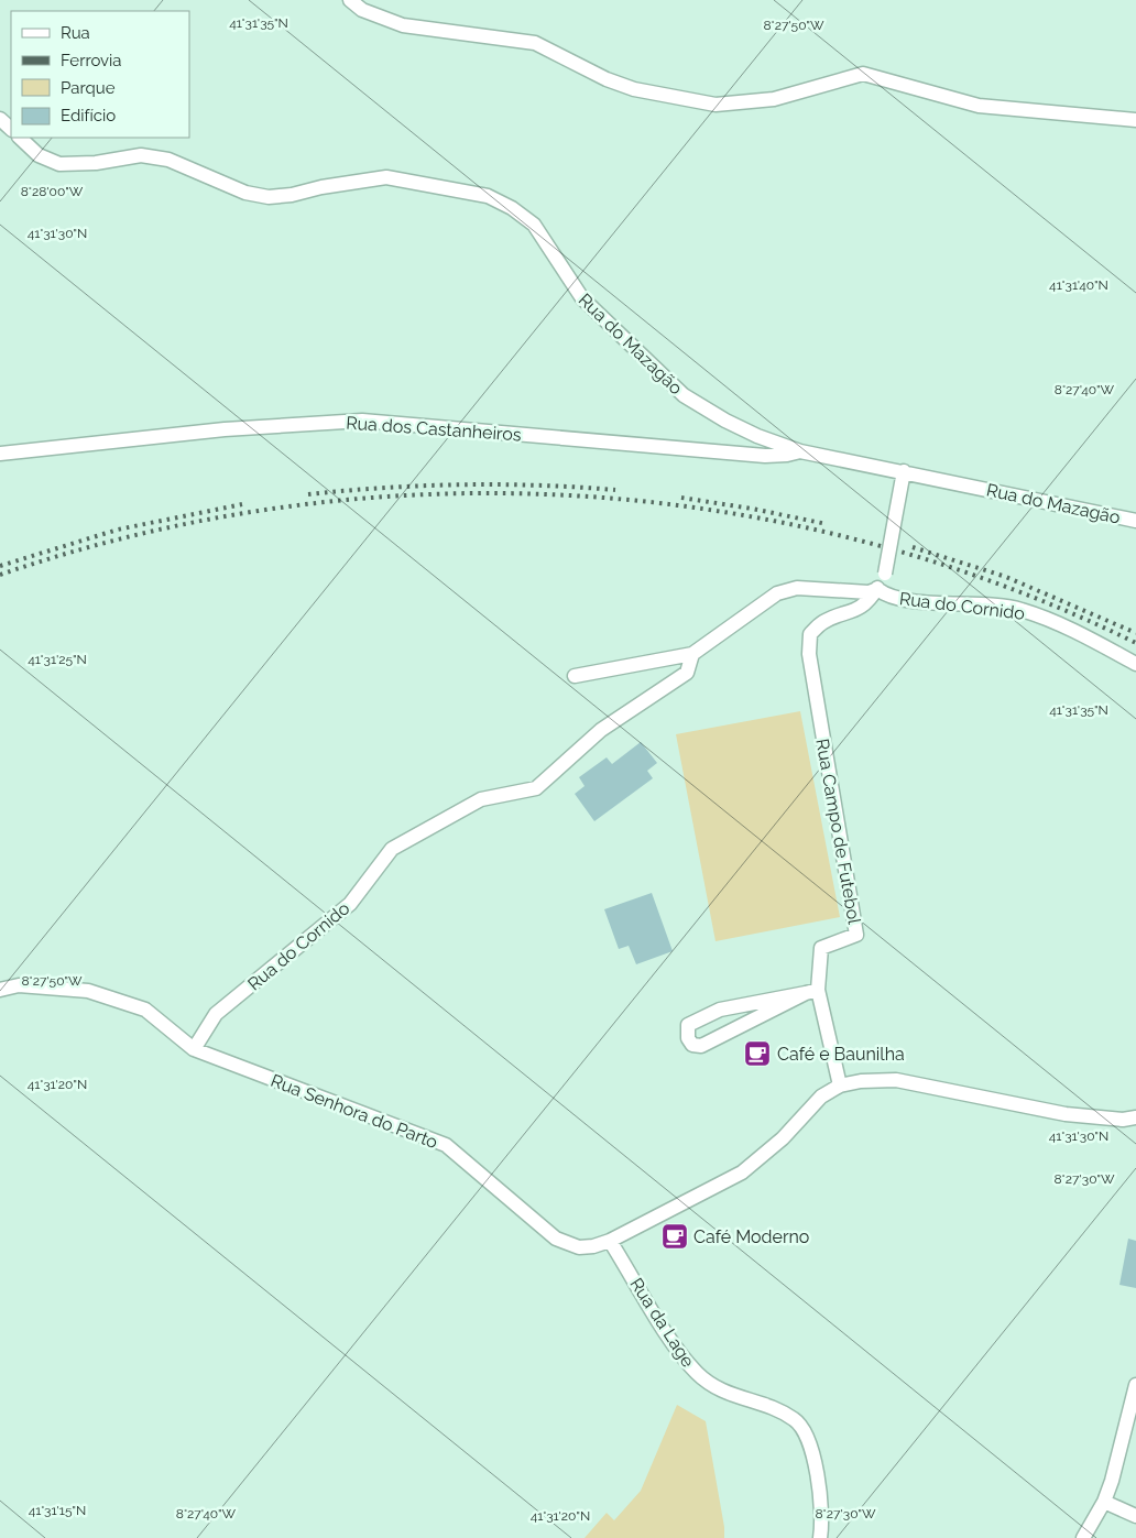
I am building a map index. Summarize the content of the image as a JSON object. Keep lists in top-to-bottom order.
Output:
{
  "streets": {
    "street": [
      "Rua do Mazagão",
      "Rua dos Castanheiros",
      "Rua do Cornido",
      "Rua Campo de Futebol",
      "Rua Senhora do Parto",
      "Rua da Lage"
    ]
  },
  "crossings": [
    ["Rua do Mazagão", "Rua dos Castanheiros"],
    ["Rua do Mazagão", "Rua do Cornido"],
    ["Rua do Cornido", "Rua Campo de Futebol"],
    ["Rua do Cornido", "Rua Senhora do Parto"],
    ["Rua Campo de Futebol", "Rua Senhora do Parto"],
    ["Rua Senhora do Parto", "Rua da Lage"]
  ],
  "places": {
    "cafe": ["Café e Baunilha", "Café Moderno"]
  },
  "legend": [
    "Rua",
    "Ferrovia",
    "Parque",
    "Edifício"
  ],
  "coordinates": [
    "41°31'35\"N",
    "8°27'50\"W",
    "8°28'00\"W",
    "41°31'30\"N",
    "41°31'40\"N",
    "8°27'40\"W",
    "41°31'25\"N",
    "41°31'20\"N",
    "8°27'30\"W",
    "41°31'15\"N"
  ]
}
